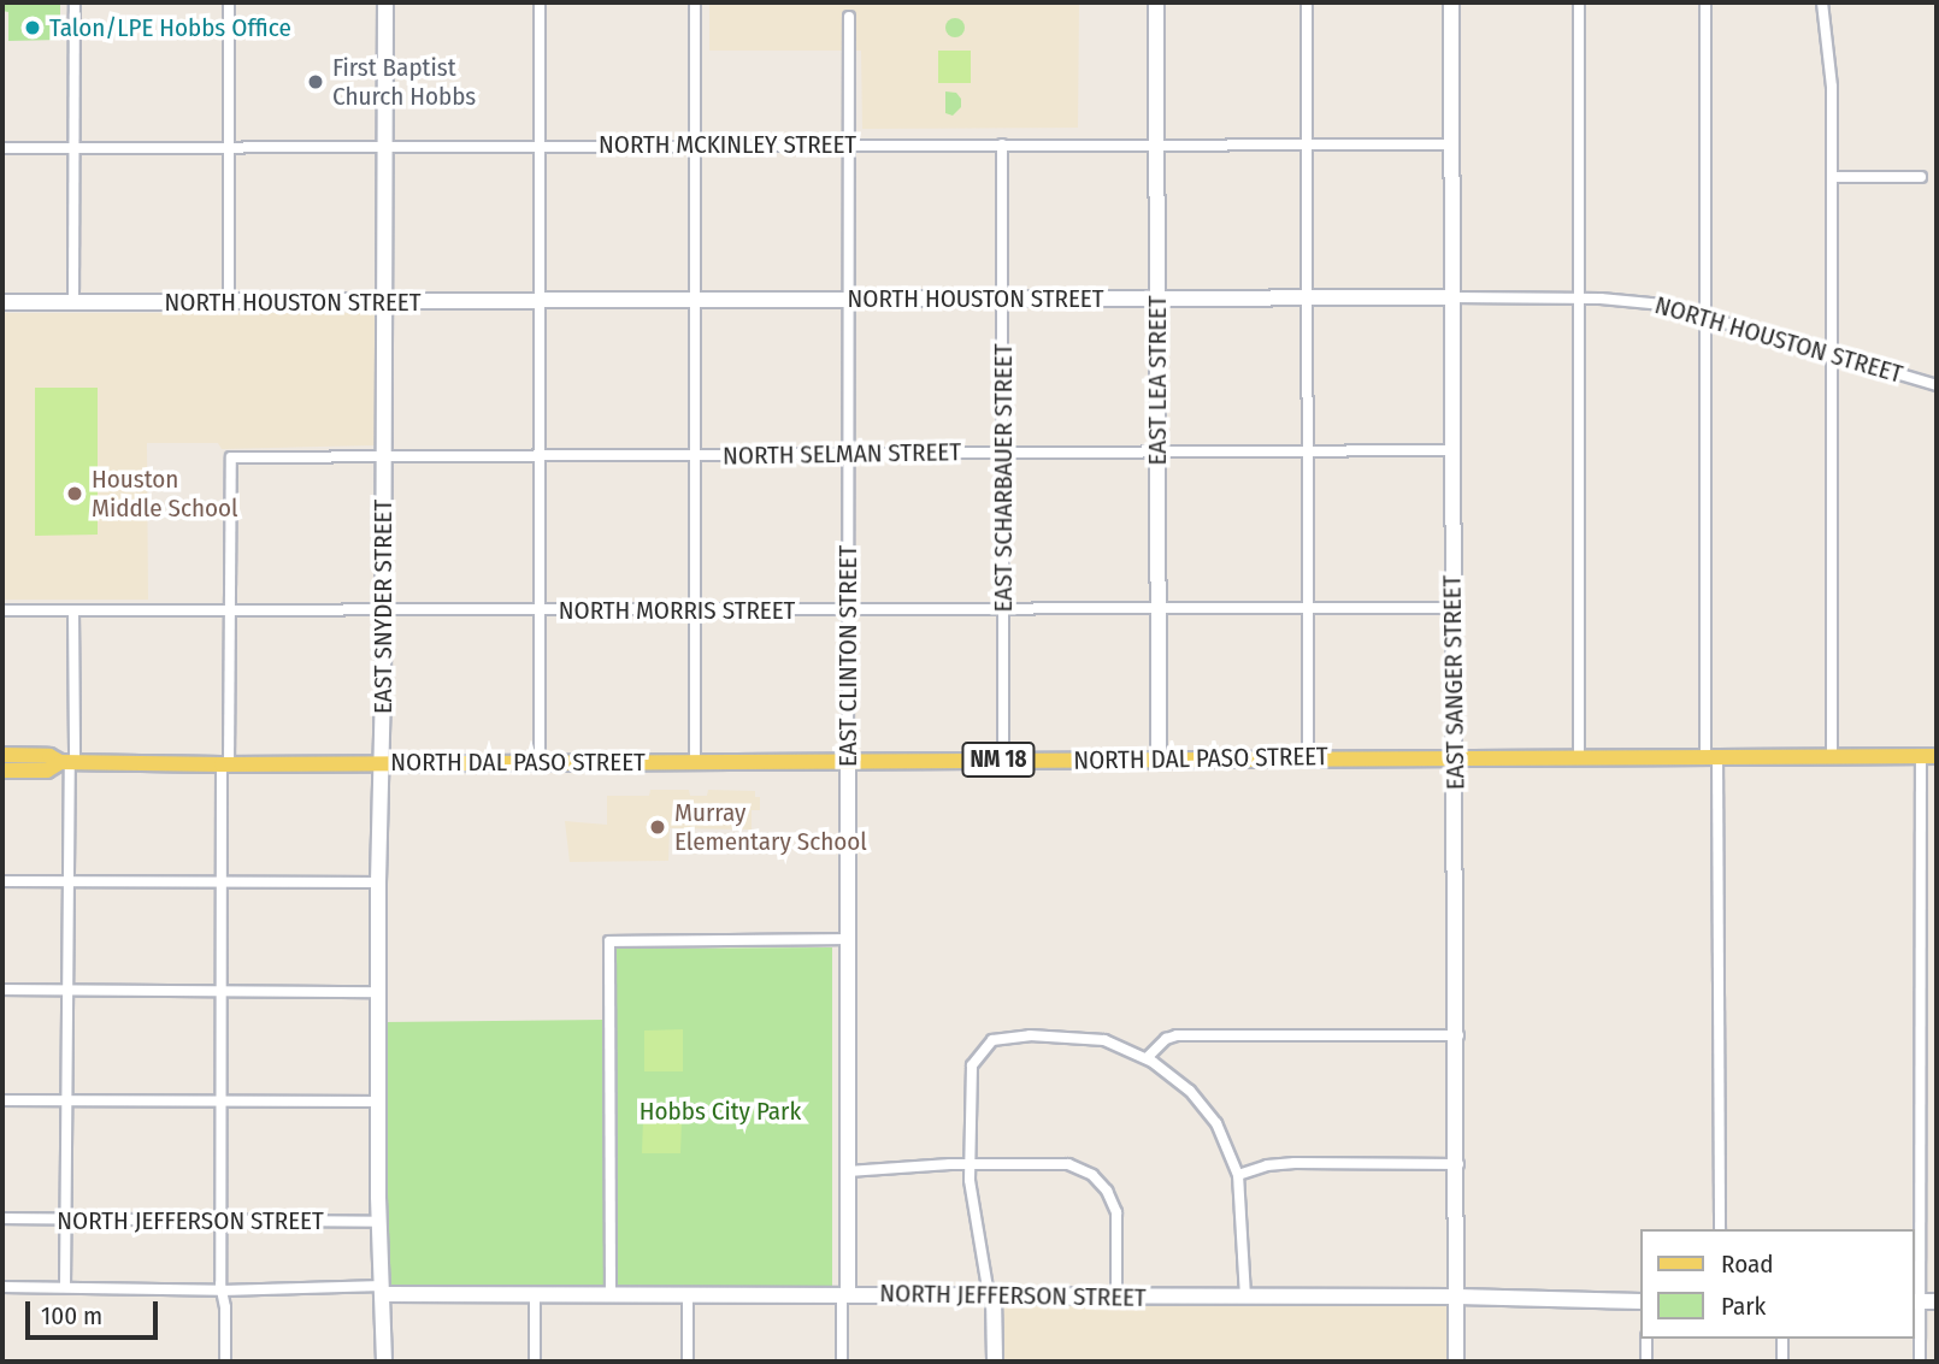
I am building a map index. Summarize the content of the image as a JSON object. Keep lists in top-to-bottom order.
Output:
{
  "streets": {
    "main road": ["NORTH DAL PASO STREET", "NM 18"],
    "street": [
      "NORTH MCKINLEY STREET",
      "NORTH HOUSTON STREET",
      "EAST LEA STREET",
      "NORTH SELMAN STREET",
      "EAST SCHARBAUER STREET",
      "EAST SNYDER STREET",
      "NORTH MORRIS STREET",
      "EAST CLINTON STREET",
      "EAST SANGER STREET",
      "NORTH JEFFERSON STREET"
    ]
  },
  "crossings": [
    ["NORTH MCKINLEY STREET", "EAST LEA STREET"],
    ["NORTH MCKINLEY STREET", "EAST SCHARBAUER STREET"],
    ["NORTH MCKINLEY STREET", "EAST SNYDER STREET"],
    ["NORTH MCKINLEY STREET", "EAST CLINTON STREET"],
    ["NORTH MCKINLEY STREET", "EAST SANGER STREET"],
    ["NORTH HOUSTON STREET", "EAST LEA STREET"],
    ["NORTH HOUSTON STREET", "EAST SCHARBAUER STREET"],
    ["NORTH HOUSTON STREET", "EAST SNYDER STREET"],
    ["NORTH HOUSTON STREET", "EAST CLINTON STREET"],
    ["NORTH HOUSTON STREET", "EAST SANGER STREET"],
    ["EAST LEA STREET", "NORTH SELMAN STREET"],
    ["EAST LEA STREET", "NORTH MORRIS STREET"],
    ["EAST LEA STREET", "NORTH DAL PASO STREET"],
    ["NORTH SELMAN STREET", "EAST SCHARBAUER STREET"],
    ["NORTH SELMAN STREET", "EAST SNYDER STREET"],
    ["NORTH SELMAN STREET", "NORTH MORRIS STREET"],
    ["NORTH SELMAN STREET", "EAST CLINTON STREET"],
    ["NORTH SELMAN STREET", "EAST SANGER STREET"],
    ["EAST SCHARBAUER STREET", "NORTH MORRIS STREET"],
    ["EAST SCHARBAUER STREET", "NORTH DAL PASO STREET"],
    ["EAST SNYDER STREET", "NORTH MORRIS STREET"],
    ["EAST SNYDER STREET", "NORTH DAL PASO STREET"],
    ["EAST SNYDER STREET", "NORTH JEFFERSON STREET"],
    ["NORTH MORRIS STREET", "EAST CLINTON STREET"],
    ["NORTH MORRIS STREET", "EAST SANGER STREET"],
    ["EAST CLINTON STREET", "NORTH DAL PASO STREET"],
    ["EAST CLINTON STREET", "NORTH JEFFERSON STREET"],
    ["EAST SANGER STREET", "NORTH DAL PASO STREET"],
    ["EAST SANGER STREET", "NORTH JEFFERSON STREET"]
  ],
  "parks": ["Hobbs City Park"],
  "places": [
    "Talon/LPE Hobbs Office",
    "First Baptist Church Hobbs",
    "Houston Middle School",
    "Murray Elementary School"
  ],
  "legend": ["Road", "Park"],
  "scale_bar": "100 m"
}
